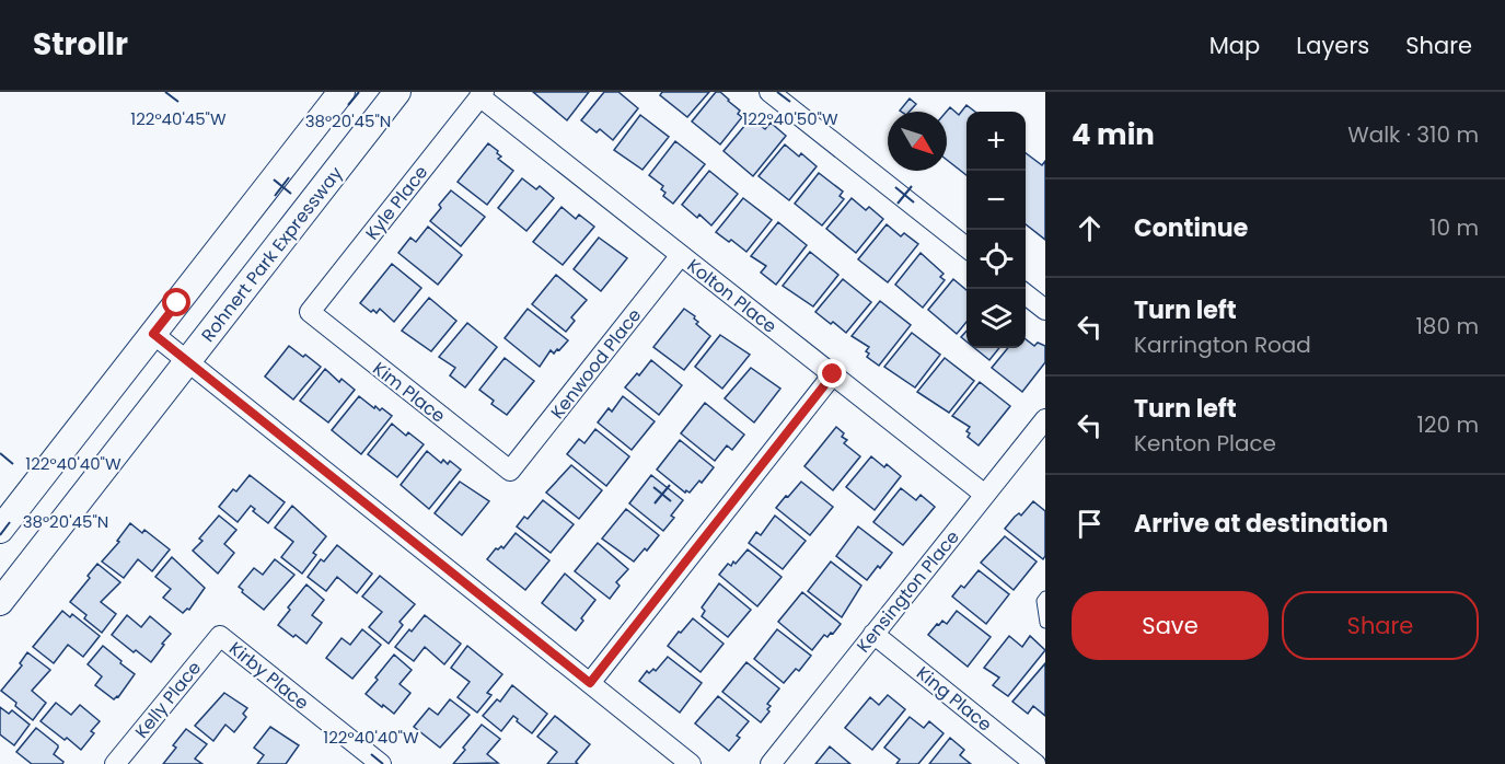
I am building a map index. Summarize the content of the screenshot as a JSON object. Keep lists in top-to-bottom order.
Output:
{
  "streets": {
    "main road": ["Rohnert Park Expressway"],
    "street": [
      "Kyle Place",
      "Kolton Place",
      "Kenwood Place",
      "Kim Place",
      "Kensington Place",
      "Kirby Place",
      "King Place",
      "Kelly Place"
    ]
  },
  "crossings": [
    ["Kyle Place", "Kolton Place"],
    ["Kyle Place", "Kim Place"],
    ["Kolton Place", "Kenwood Place"],
    ["Kolton Place", "Kensington Place"],
    ["Kenwood Place", "Kim Place"],
    ["Kensington Place", "King Place"],
    ["Kirby Place", "Kelly Place"]
  ],
  "north": "bottom right",
  "page": {
    "header": "Strollr",
    "nav": ["Map", "Layers", "Share"],
    "heading": ["4 min", "Walk · 310 m"],
    "map_buttons": ["+", "−"],
    "list": [
      ["Continue", "10 m"],
      ["Turn left", "Karrington Road", "180 m"],
      ["Turn left", "Kenton Place", "120 m"],
      "Arrive at destination"
    ],
    "buttons": ["Save", "Share"]
  },
  "coordinates": [
    "122°40'45\"W",
    "122°40'50\"W",
    "38°20'45\"N",
    "122°40'40\"W"
  ]
}
